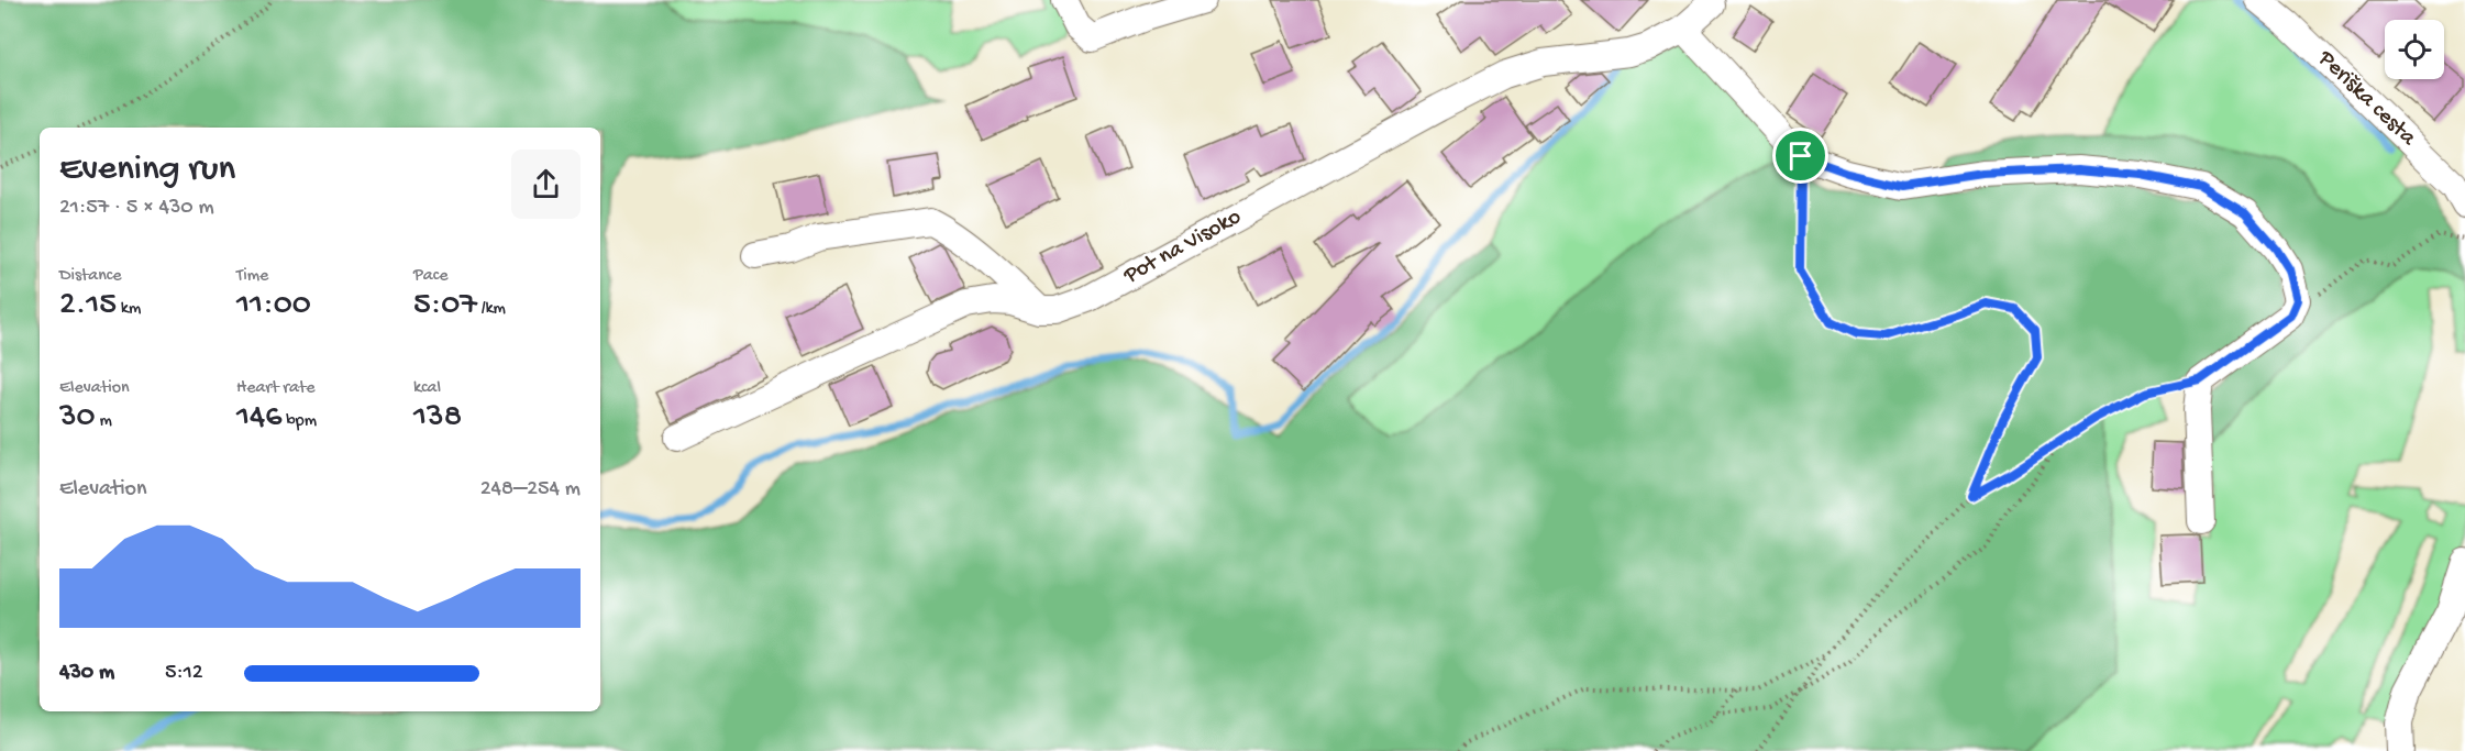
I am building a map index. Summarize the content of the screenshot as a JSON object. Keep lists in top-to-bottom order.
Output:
{
  "streets": {
    "street": ["Periška cesta", "Pot na Visoko"]
  },
  "page": {
    "heading": ["Evening run", "21:57 · 5 × 430 m"],
    "stats": [
      ["Distance", "2.15 km"],
      ["Time", "11:00"],
      ["Pace", "5:07 /km"],
      ["Elevation", "30 m"],
      ["Heart rate", "146 bpm"],
      ["kcal", "138"]
    ],
    "chart": ["Elevation", "248–254 m"],
    "list": [
      {
        "name": "430 m",
        "note": "5:12"
      }
    ]
  }
}
